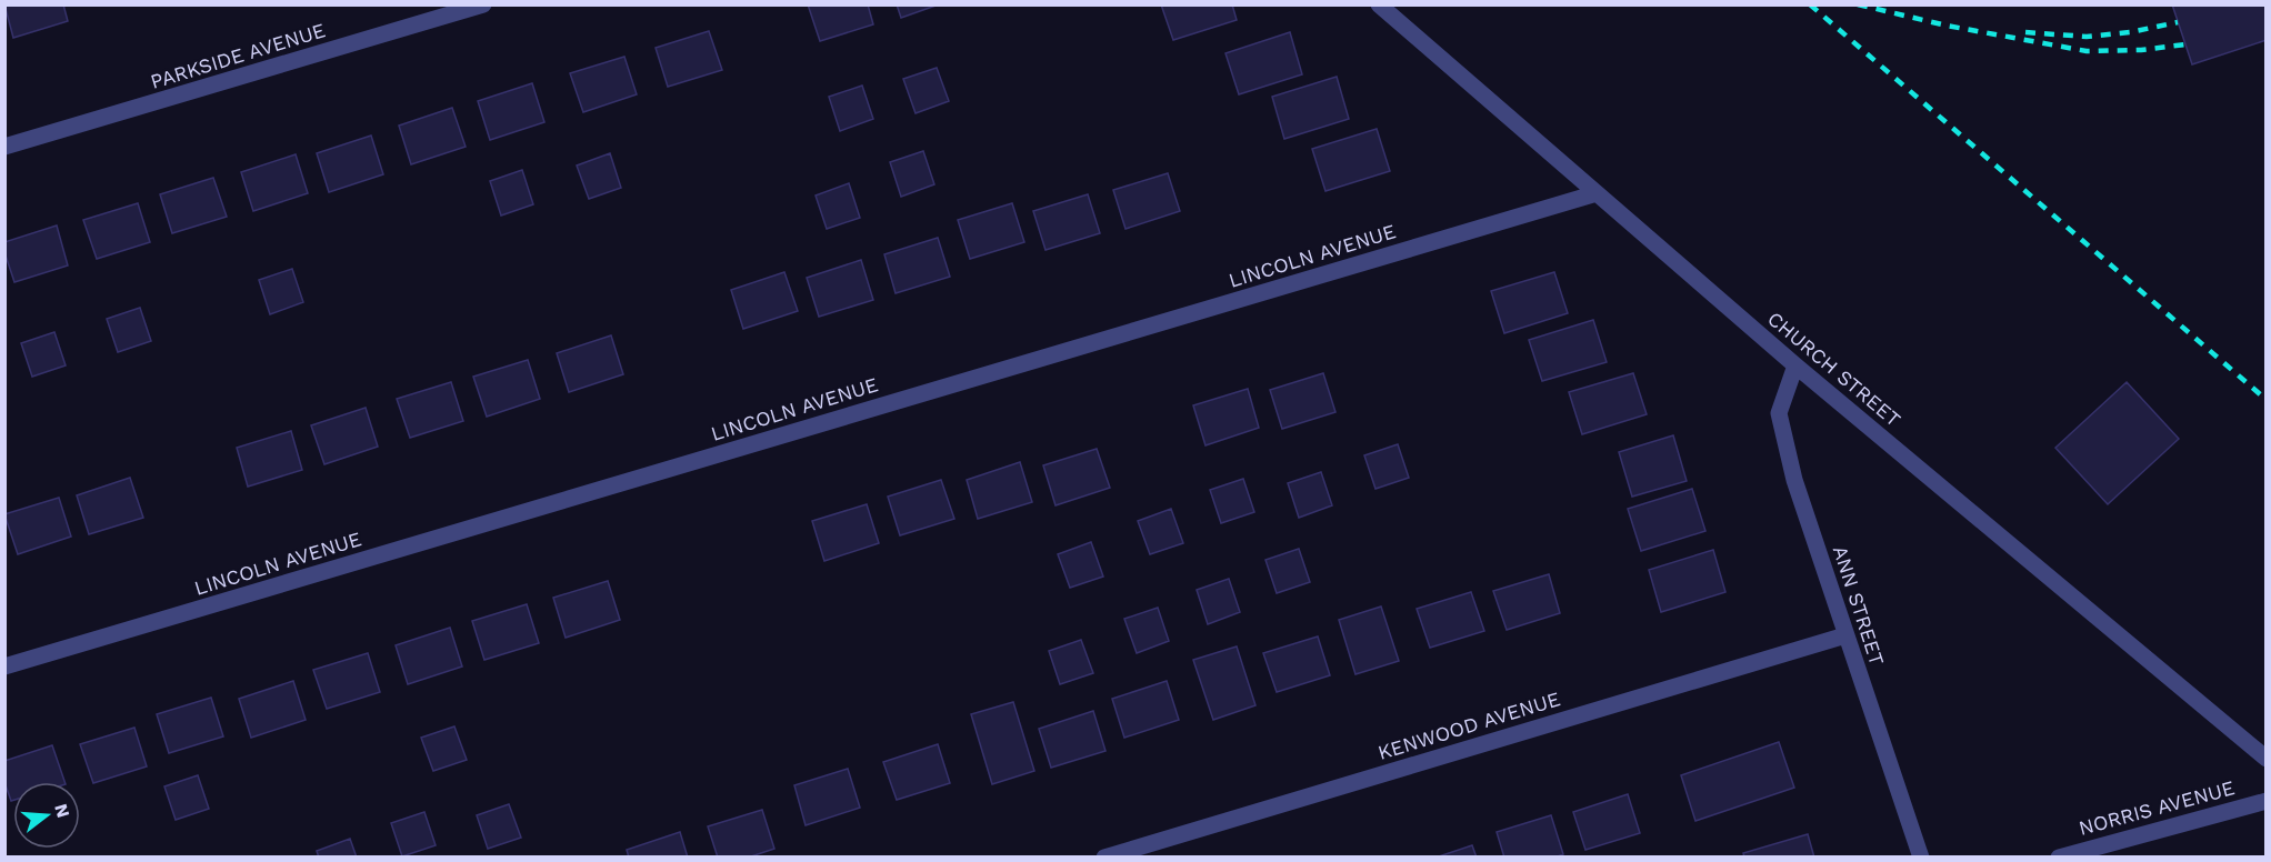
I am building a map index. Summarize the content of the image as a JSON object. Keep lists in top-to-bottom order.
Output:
{
  "streets": {
    "street": [
      "PARKSIDE AVENUE",
      "LINCOLN AVENUE",
      "CHURCH STREET",
      "ANN STREET",
      "KENWOOD AVENUE",
      "NORRIS AVENUE"
    ]
  },
  "crossings": [
    ["LINCOLN AVENUE", "CHURCH STREET"],
    ["CHURCH STREET", "ANN STREET"],
    ["ANN STREET", "KENWOOD AVENUE"]
  ],
  "north": "right"
}
